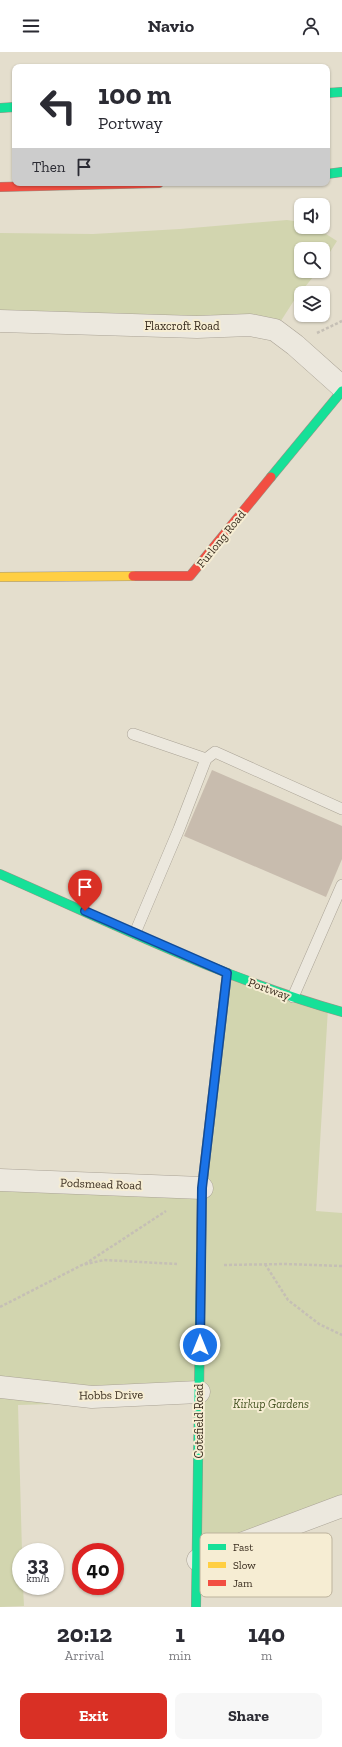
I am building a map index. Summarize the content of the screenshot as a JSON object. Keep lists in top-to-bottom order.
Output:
{
  "streets": {
    "main road": ["Furlong Road", "Portway", "Cotefield Road"],
    "street": ["Flaxcroft Road", "Podsmead Road", "Hobbs Drive"]
  },
  "crossings": [
    ["Portway", "Cotefield Road"],
    ["Podsmead Road", "Cotefield Road"],
    ["Hobbs Drive", "Cotefield Road"]
  ],
  "parks": ["Kirkup Gardens"],
  "legend": ["Fast", "Slow", "Jam"],
  "page": {
    "header": "Navio",
    "turn": ["100 m", "Portway"],
    "then": "Then",
    "speed": "33 km/h",
    "limit": "40",
    "eta": [
      "20:12",
      "Arrival",
      "1",
      "min",
      "140",
      "m"
    ],
    "buttons": ["Exit", "Share"]
  }
}
